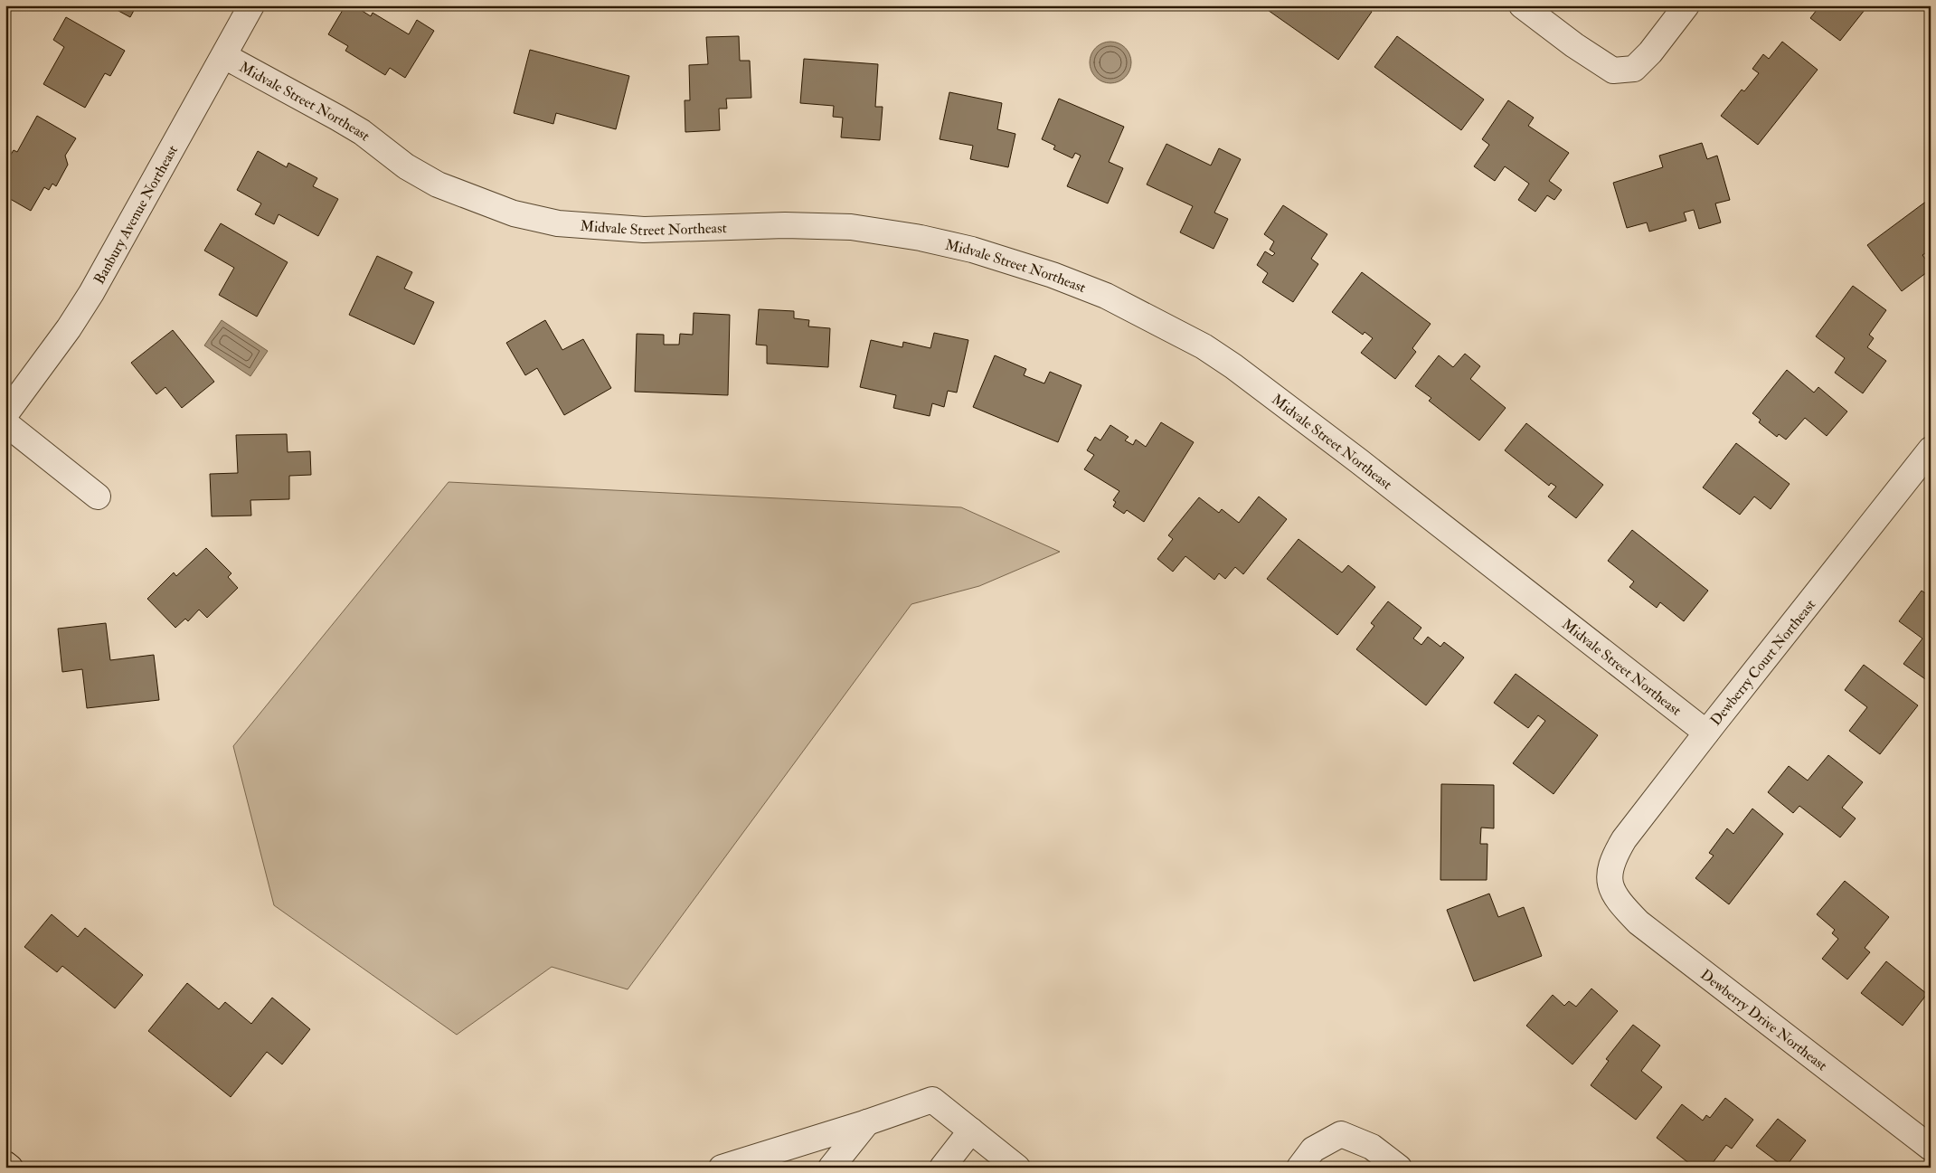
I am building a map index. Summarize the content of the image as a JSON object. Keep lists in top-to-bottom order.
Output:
{
  "streets": {
    "street": [
      "Midvale Street Northeast",
      "Banbury Avenue Northeast",
      "Dewberry Court Northeast",
      "Dewberry Drive Northeast"
    ]
  },
  "crossings": [
    ["Midvale Street Northeast", "Banbury Avenue Northeast"],
    ["Midvale Street Northeast", "Dewberry Court Northeast"],
    ["Dewberry Court Northeast", "Dewberry Drive Northeast"]
  ]
}
